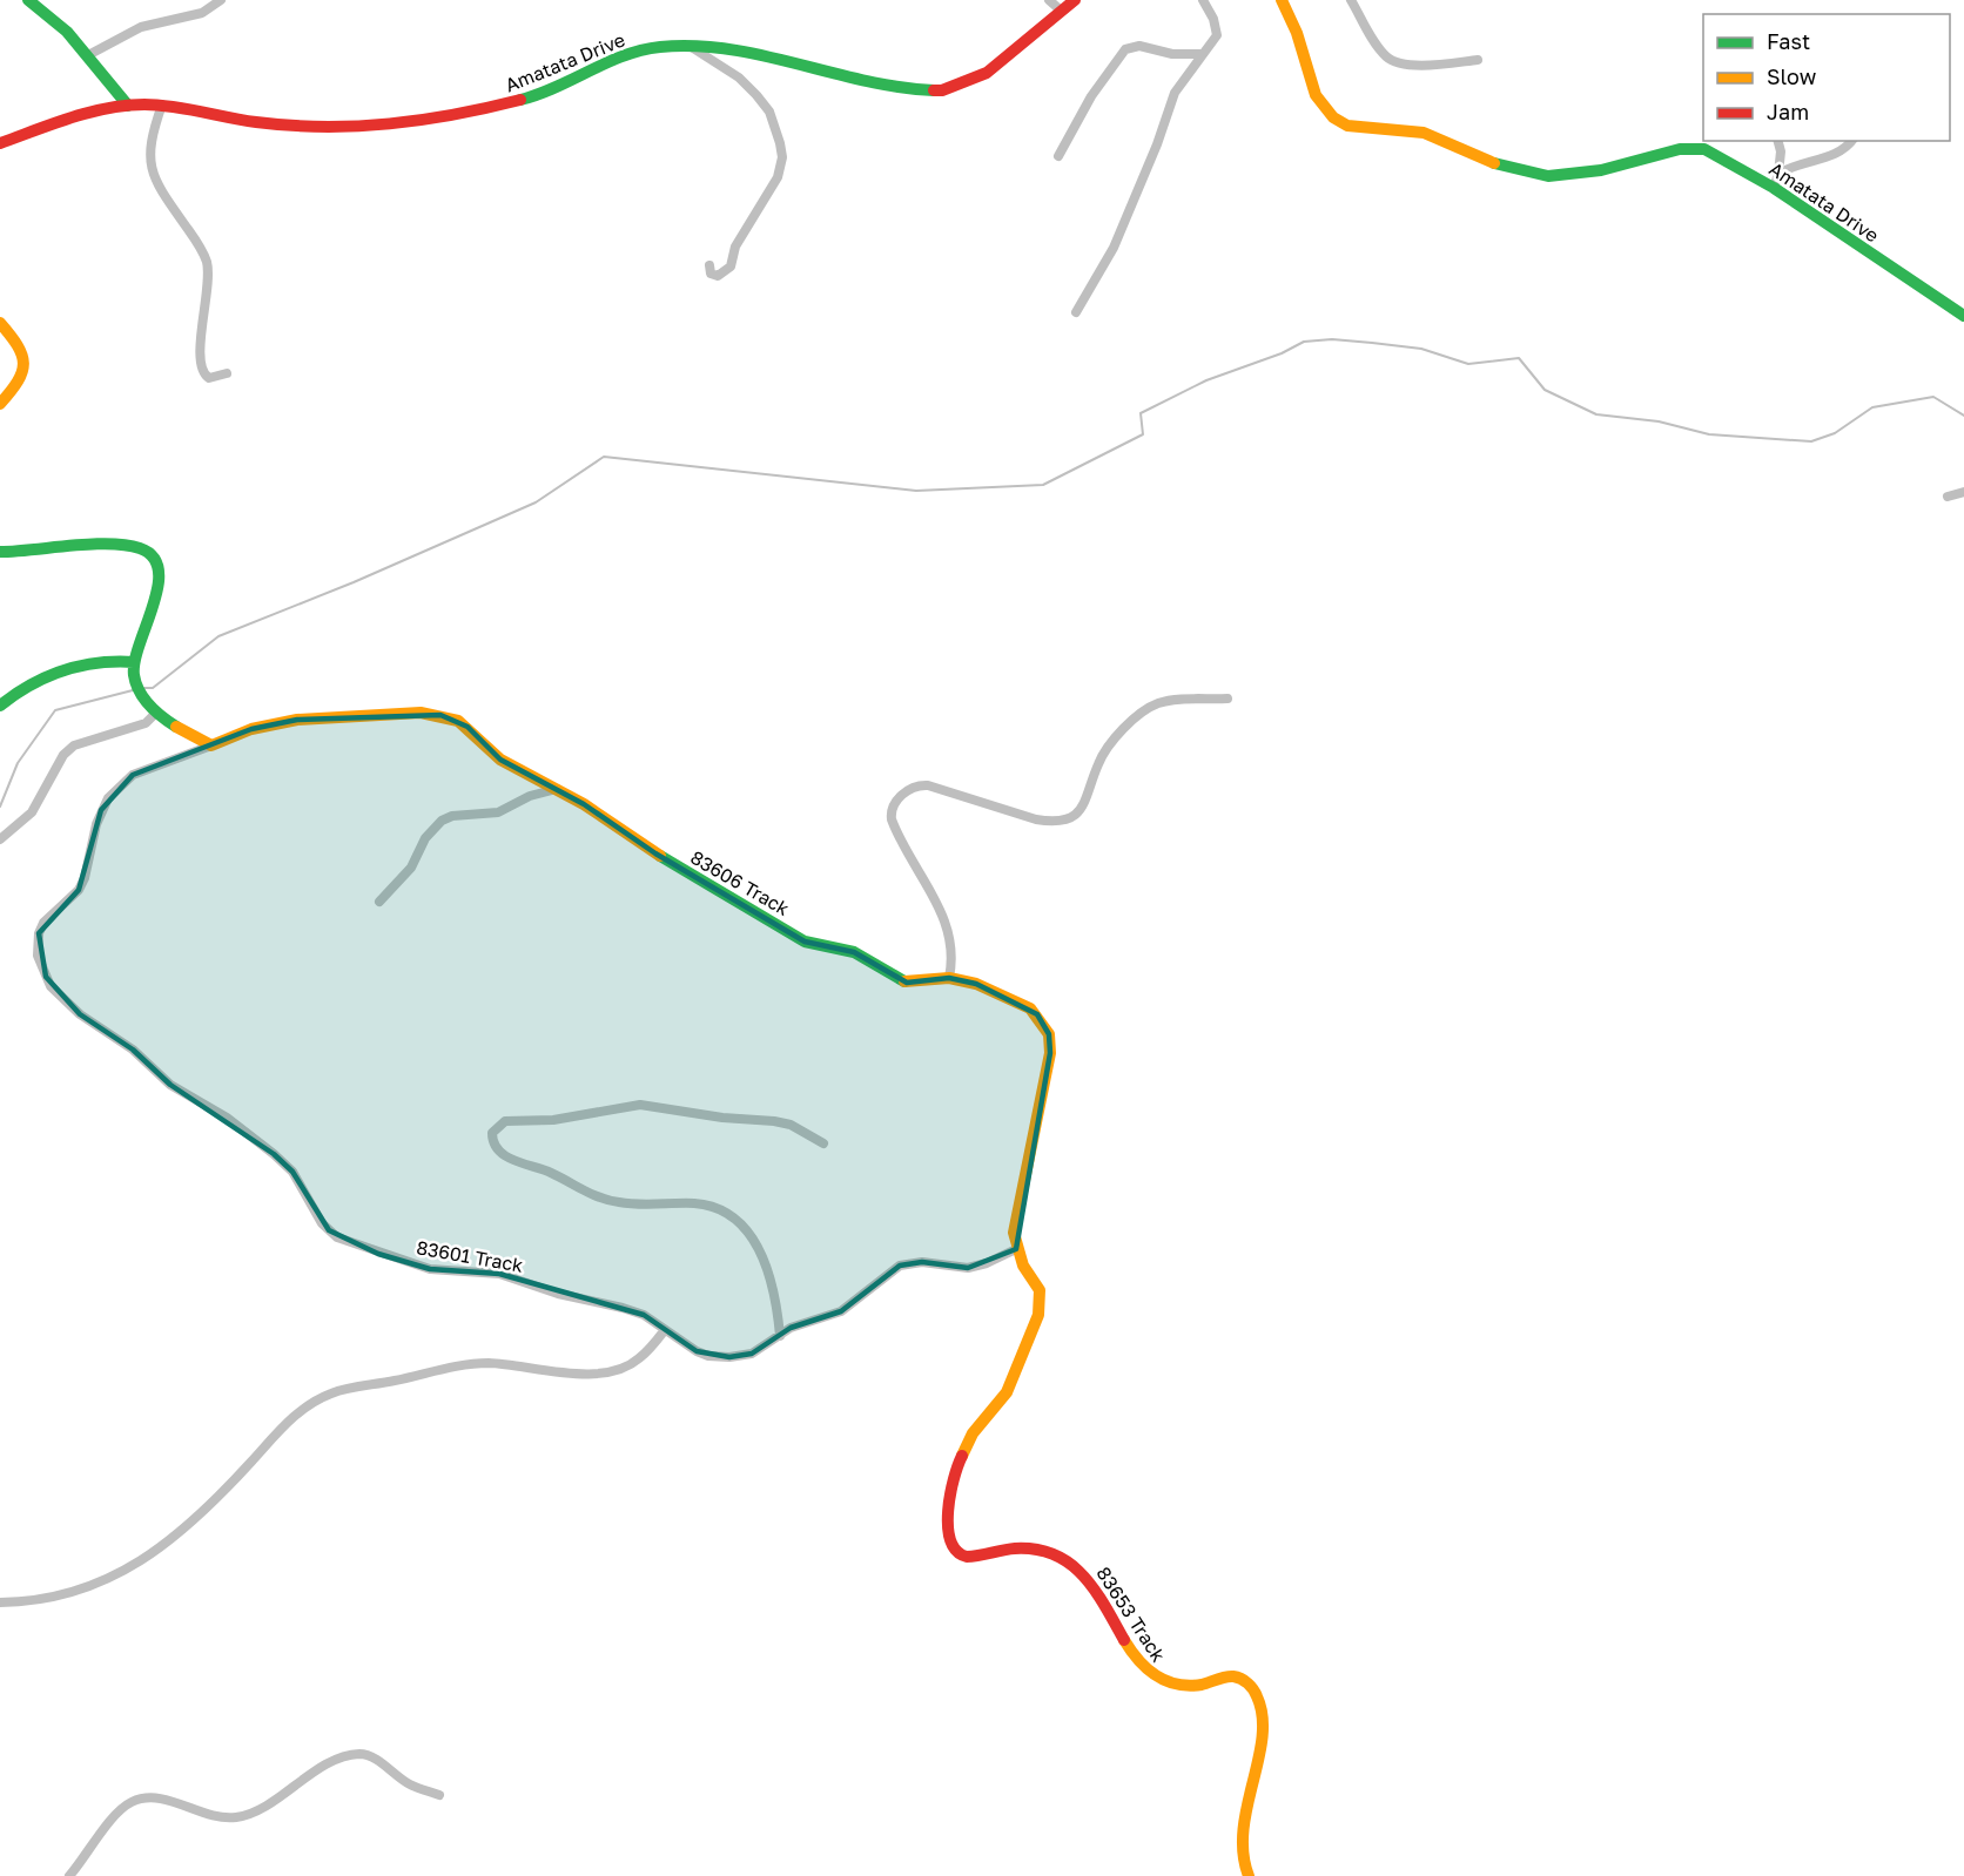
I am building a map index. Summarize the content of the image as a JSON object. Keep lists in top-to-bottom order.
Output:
{
  "streets": {
    "street": [
      "Amatata Drive",
      "83606 Track",
      "83601 Track",
      "83653 Track"
    ]
  },
  "crossings": [
    ["83606 Track", "83601 Track"],
    ["83606 Track", "83653 Track"],
    ["83601 Track", "83653 Track"]
  ],
  "legend": ["Fast", "Slow", "Jam"]
}
